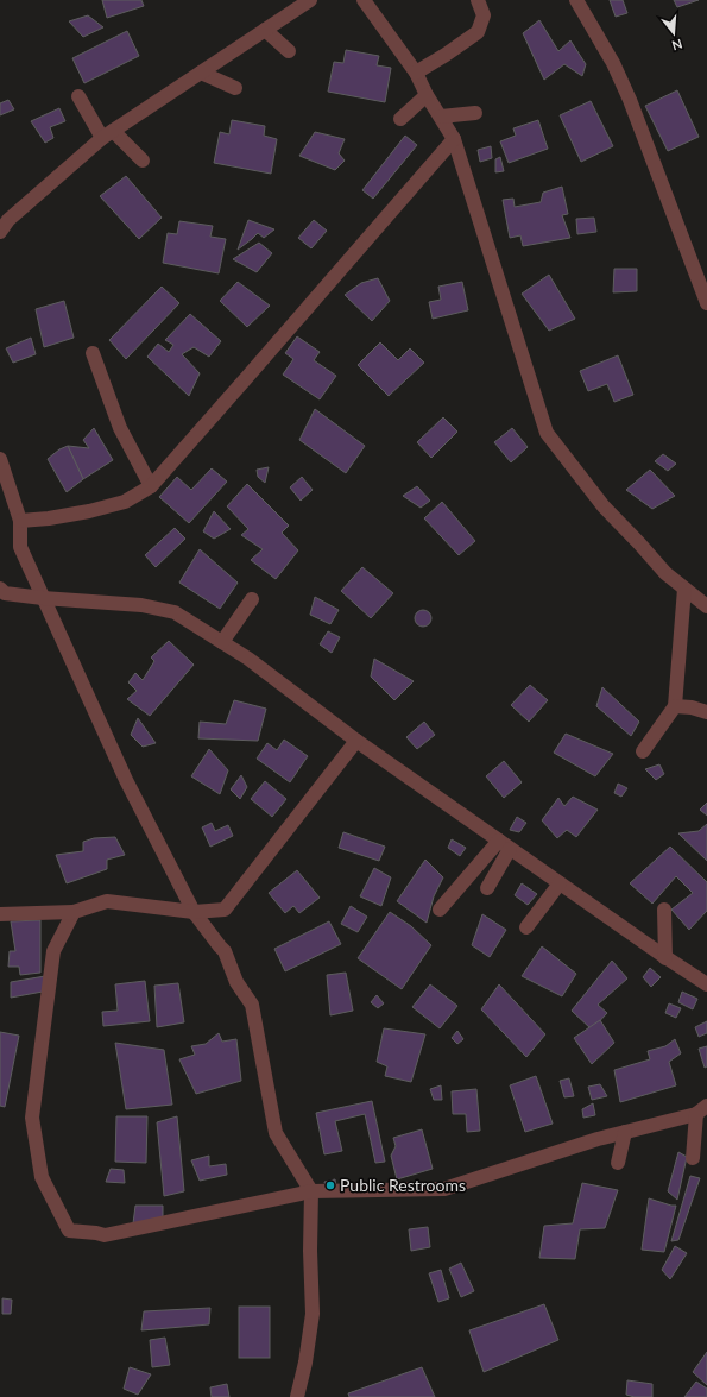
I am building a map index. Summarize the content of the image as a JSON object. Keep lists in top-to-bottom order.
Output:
{
  "places": ["Public Restrooms"],
  "north": "bottom"
}
